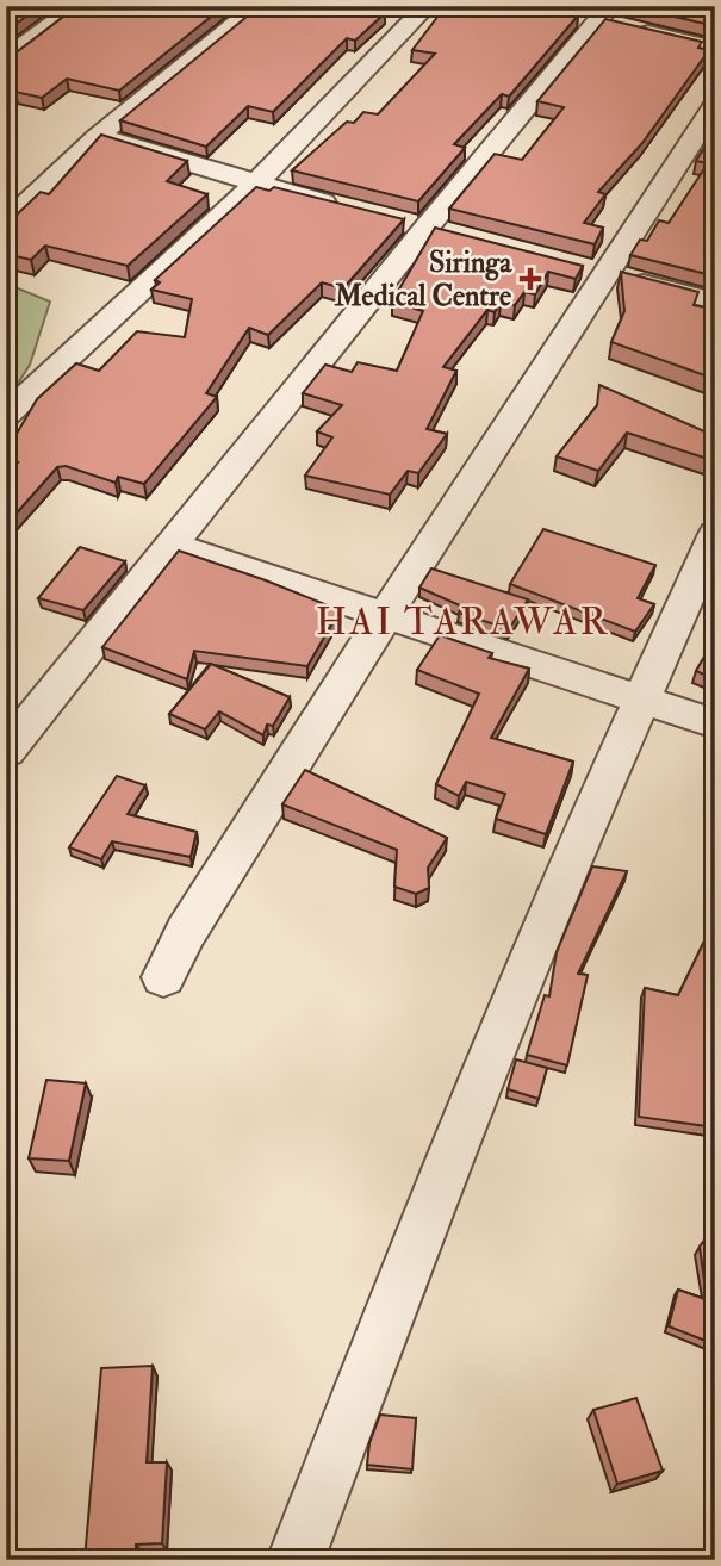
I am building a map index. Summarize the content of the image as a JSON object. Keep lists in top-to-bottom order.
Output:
{
  "districts": ["HAI TARAWAR"],
  "places": {
    "health": ["Siringa Medical Centre"]
  }
}
